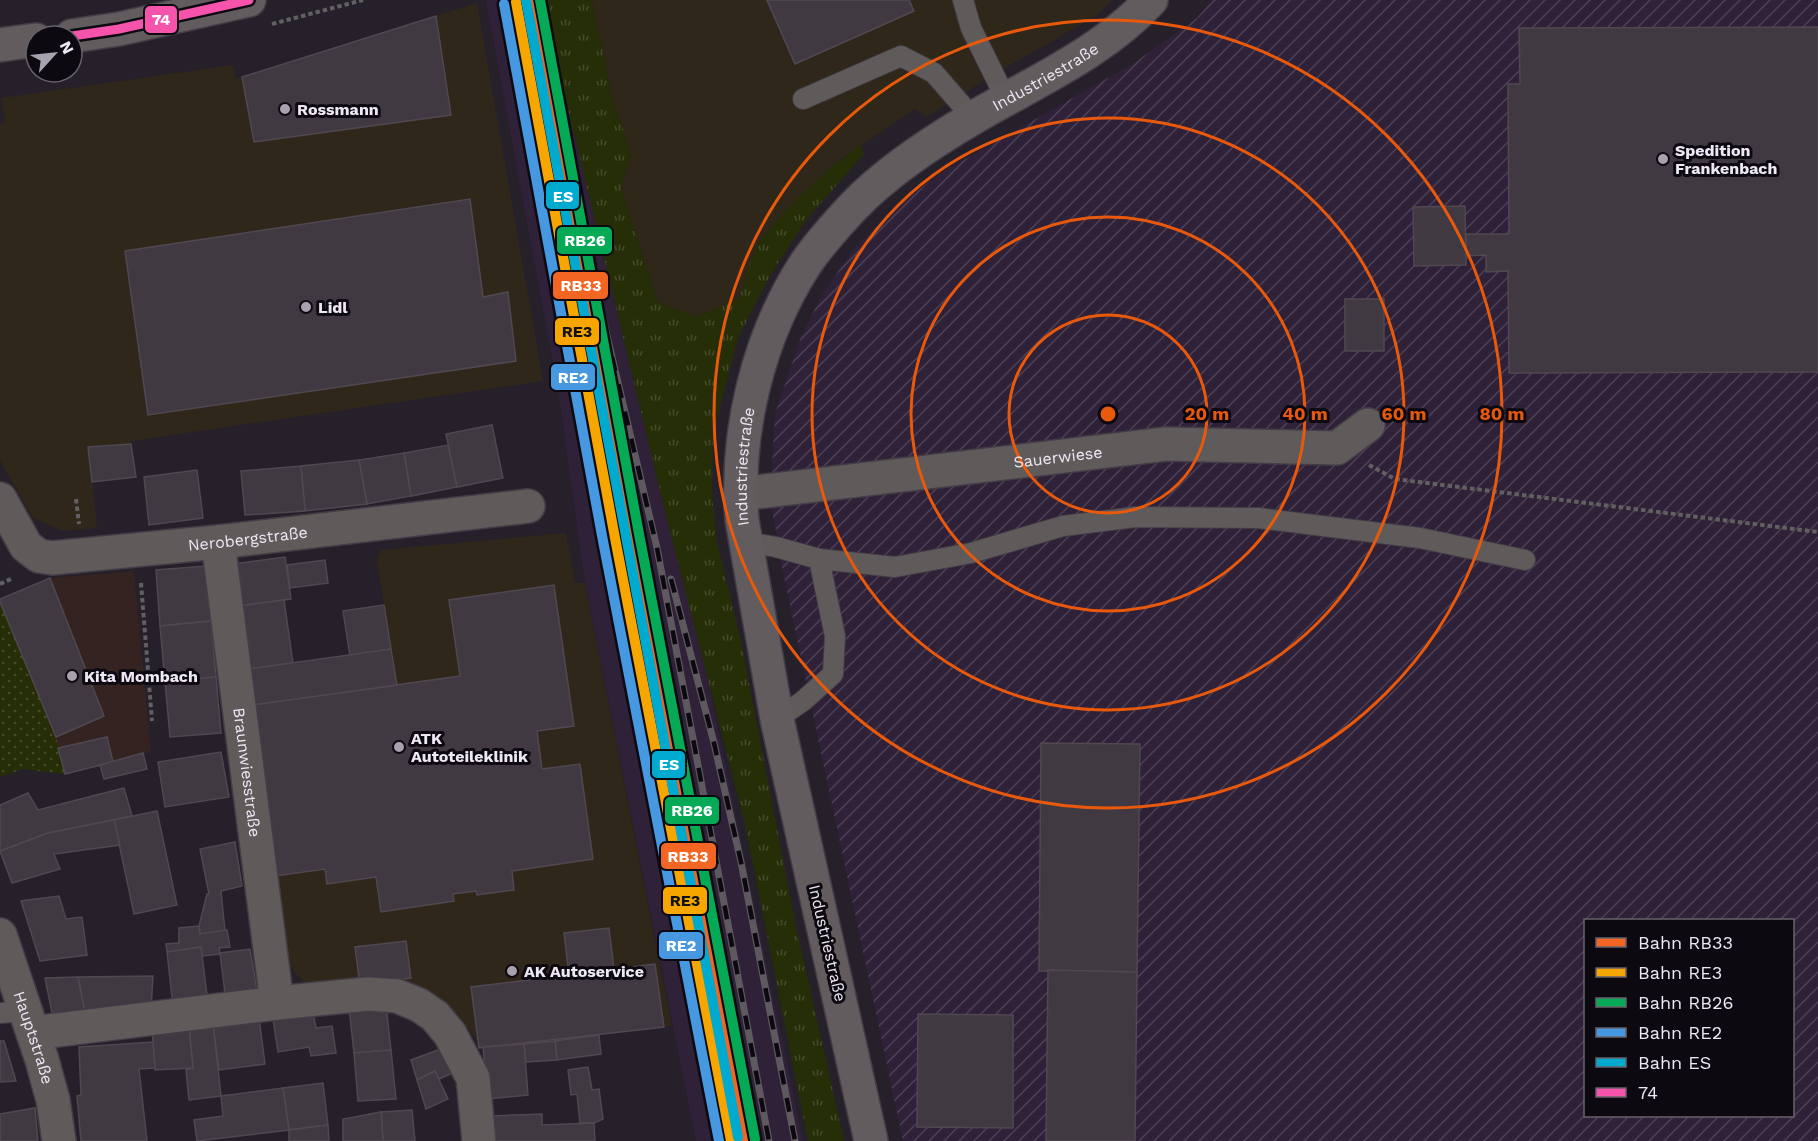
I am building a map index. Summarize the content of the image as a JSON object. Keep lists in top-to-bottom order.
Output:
{
  "streets": {
    "street": [
      "Industriestraße",
      "Sauerwiese",
      "Nerobergstraße",
      "Braunwiesstraße",
      "Hauptstraße"
    ]
  },
  "crossings": [
    ["Industriestraße", "Sauerwiese"],
    ["Nerobergstraße", "Braunwiesstraße"]
  ],
  "places": [
    "Rossmann",
    "Spedition Frankenbach",
    "Lidl",
    "Kita Mombach",
    "ATK Autoteileklinik",
    "AK Autoservice"
  ],
  "lines": [
    "rail line RB33",
    "rail line RB26",
    "rail line ES",
    "transit line 74",
    "rail line RE3",
    "rail line RE2"
  ],
  "legend": [
    "Bahn RB33",
    "Bahn RE3",
    "Bahn RB26",
    "Bahn RE2",
    "Bahn ES",
    "74"
  ],
  "north": "top right",
  "rings": [
    "20 m",
    "40 m",
    "60 m",
    "80 m"
  ]
}
